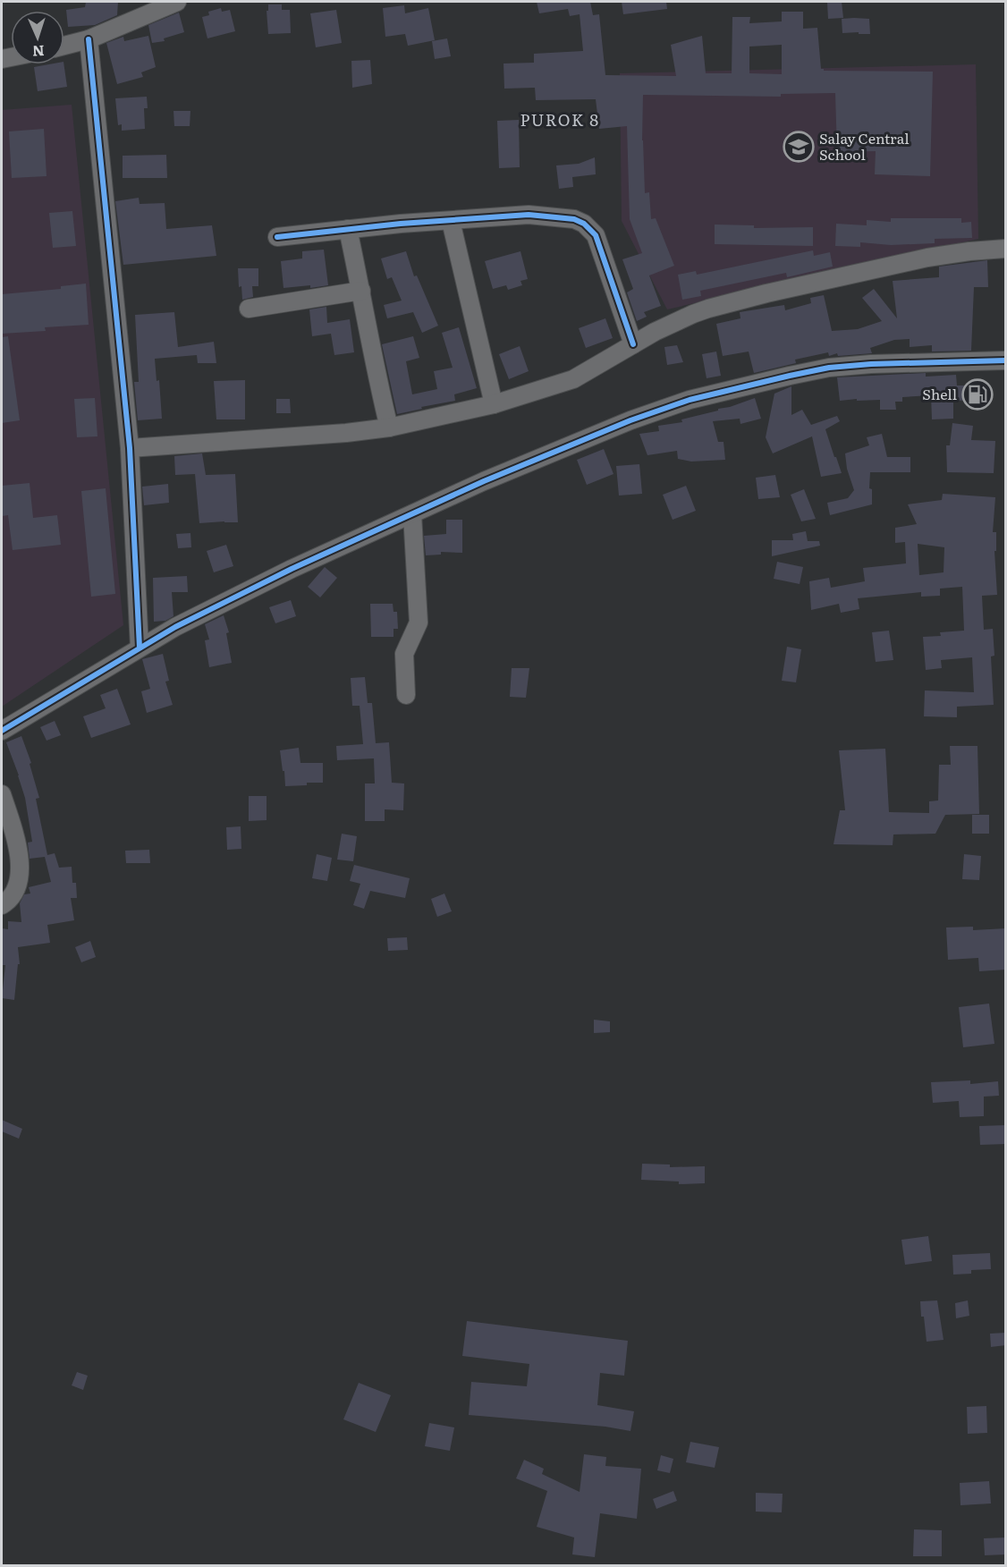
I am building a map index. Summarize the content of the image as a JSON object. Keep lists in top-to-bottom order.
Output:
{
  "districts": ["PUROK 8"],
  "places": {
    "school or university": ["Salay Central School"],
    "fuel station": ["Shell"]
  },
  "north": "bottom"
}
